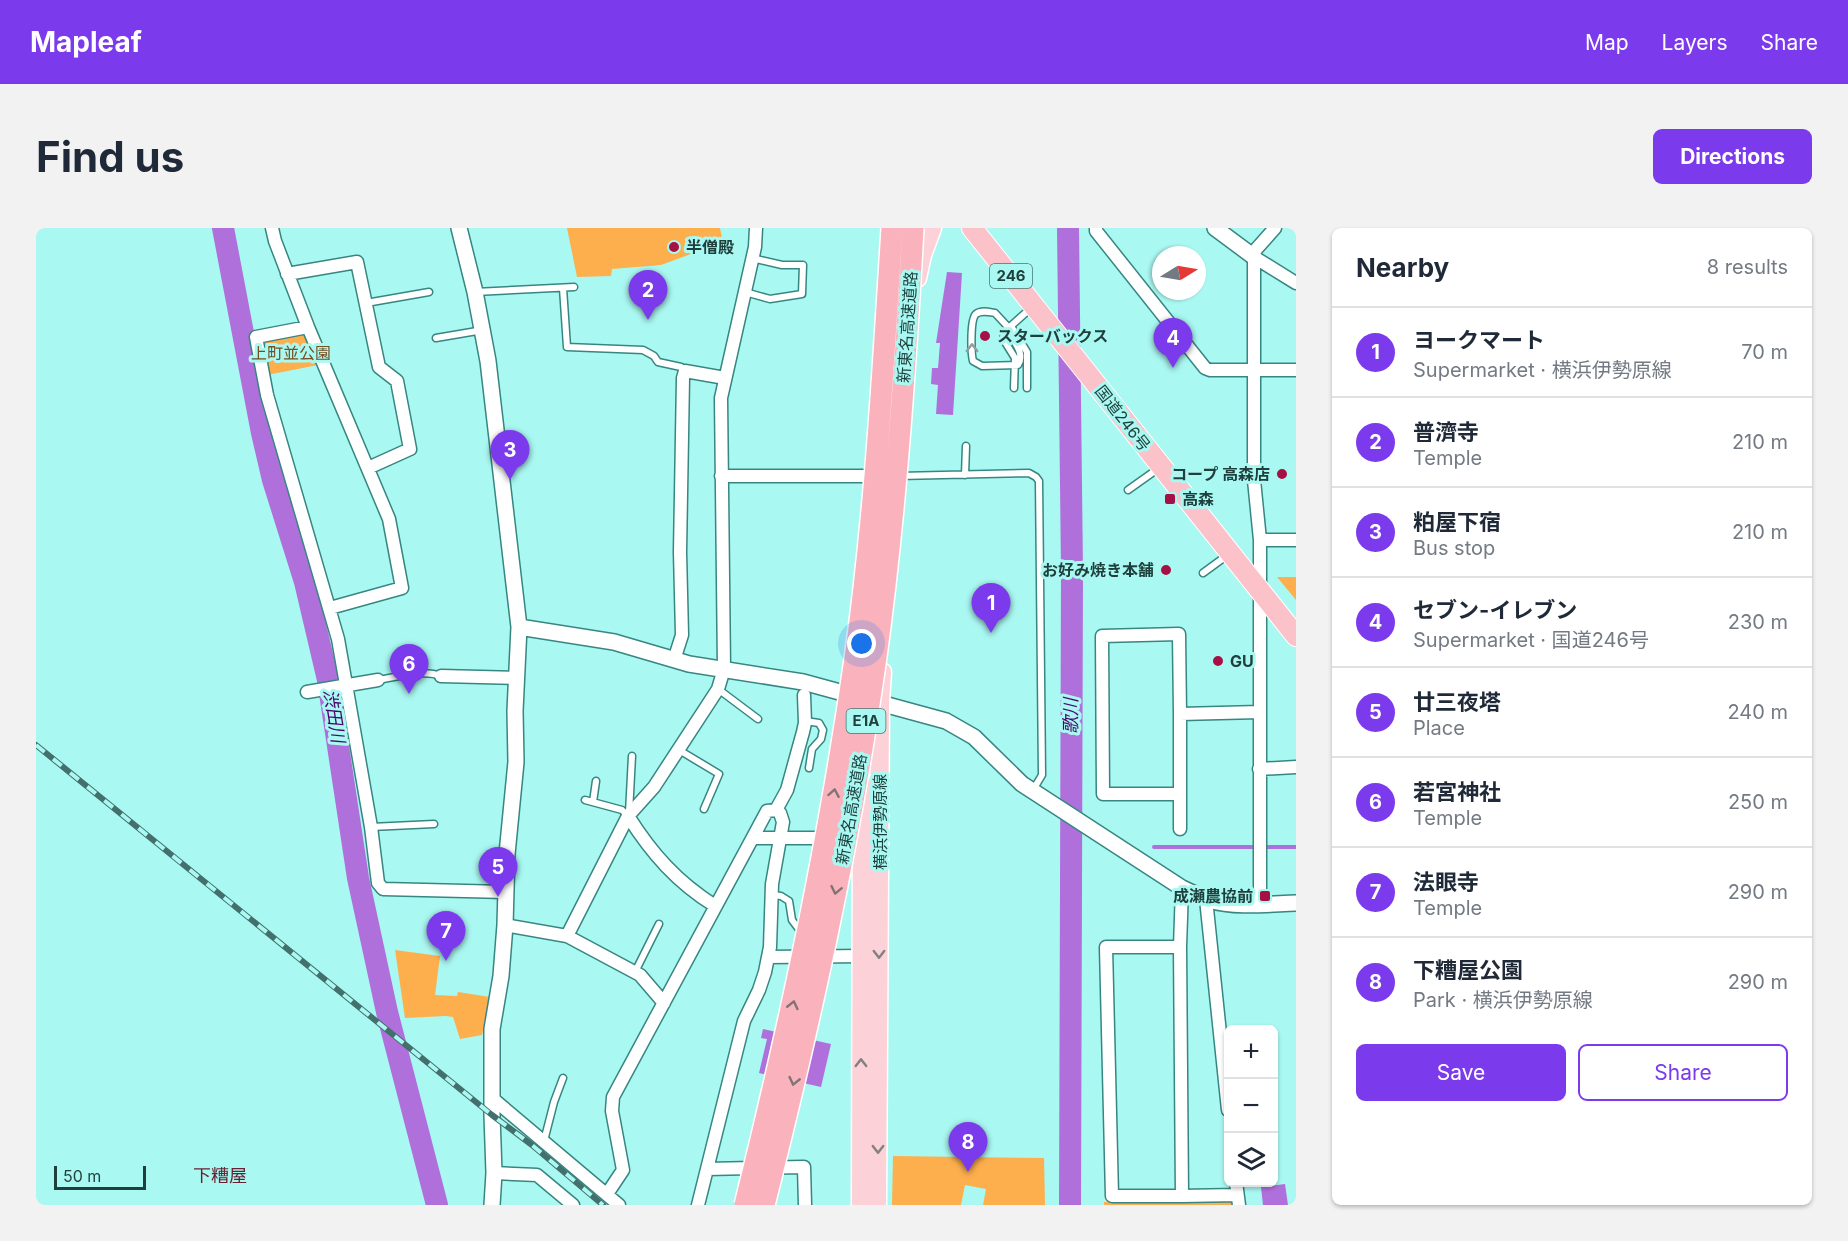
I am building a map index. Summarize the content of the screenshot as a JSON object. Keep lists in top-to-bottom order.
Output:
{
  "streets": {
    "highway": [
      "246",
      "新東名高速道路",
      "国道246号",
      "E1A"
    ],
    "main road": ["横浜伊勢原線"]
  },
  "crossings": [
    ["新東名高速道路", "横浜伊勢原線"]
  ],
  "districts": ["下糟屋"],
  "water": ["渋田川", "歌川"],
  "parks": ["上町並公園"],
  "places": {
    "other": [
      "半僧殿",
      "スターバックス",
      "コープ 高森店",
      "お好み焼き本舗",
      "GU"
    ],
    "transit": ["高森", "成瀬農協前"]
  },
  "scale_bar": "50 m",
  "north": "right",
  "page": {
    "header": "Mapleaf",
    "nav": ["Map", "Layers", "Share"],
    "buttons": [
      "Directions",
      ["Save", "Share"]
    ],
    "title": "Find us",
    "heading": ["Nearby", "8 results"],
    "pins": [
      "2",
      "4",
      "3",
      "1",
      "6",
      "5",
      "7",
      "8"
    ],
    "list": [
      {
        "mark": "1",
        "name": "ヨークマート",
        "note": "Supermarket · 横浜伊勢原線",
        "value": "70 m"
      },
      {
        "mark": "2",
        "name": "普濟寺",
        "note": "Temple",
        "value": "210 m"
      },
      {
        "mark": "3",
        "name": "粕屋下宿",
        "note": "Bus stop",
        "value": "210 m"
      },
      {
        "mark": "4",
        "name": "セブン-イレブン",
        "note": "Supermarket · 国道246号",
        "value": "230 m"
      },
      {
        "mark": "5",
        "name": "廿三夜塔",
        "note": "Place",
        "value": "240 m"
      },
      {
        "mark": "6",
        "name": "若宮神社",
        "note": "Temple",
        "value": "250 m"
      },
      {
        "mark": "7",
        "name": "法眼寺",
        "note": "Temple",
        "value": "290 m"
      },
      {
        "mark": "8",
        "name": "下糟屋公園",
        "note": "Park · 横浜伊勢原線",
        "value": "290 m"
      }
    ],
    "map_buttons": ["+", "−"],
    "scale": "50 m"
  }
}
